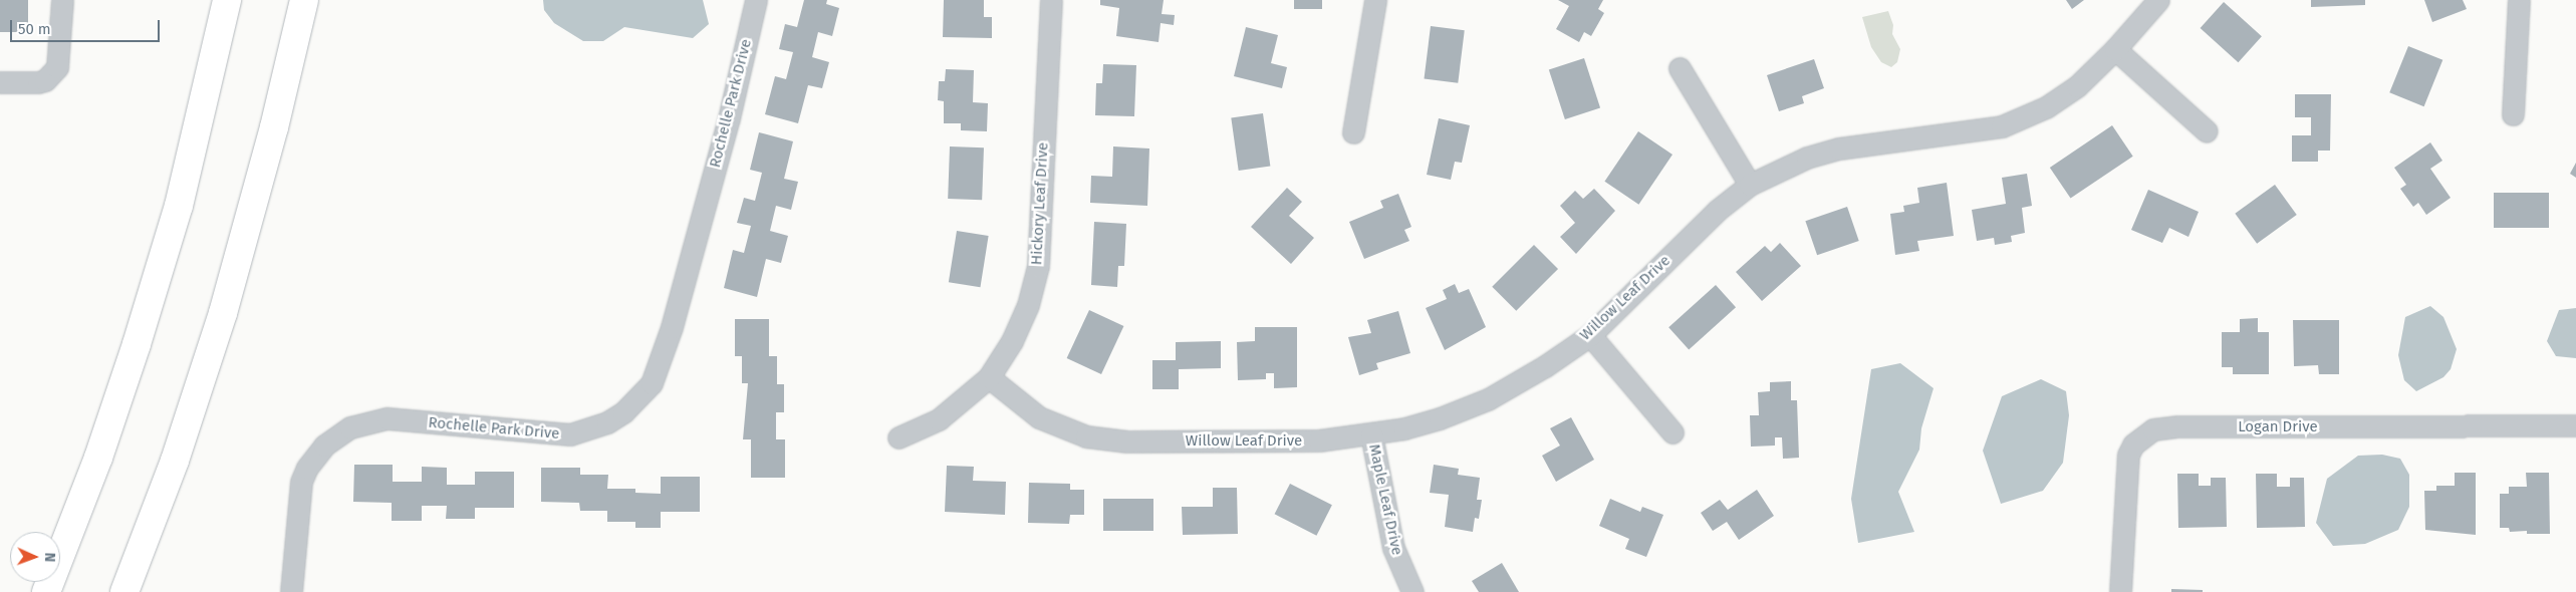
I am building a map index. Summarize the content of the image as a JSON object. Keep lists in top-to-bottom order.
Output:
{
  "streets": {
    "street": [
      "Rochelle Park Drive",
      "Hickory Leaf Drive",
      "Willow Leaf Drive",
      "Logan Drive",
      "Maple Leaf Drive"
    ]
  },
  "crossings": [
    ["Hickory Leaf Drive", "Willow Leaf Drive"],
    ["Willow Leaf Drive", "Maple Leaf Drive"]
  ],
  "scale_bar": "50 m",
  "north": "right"
}
